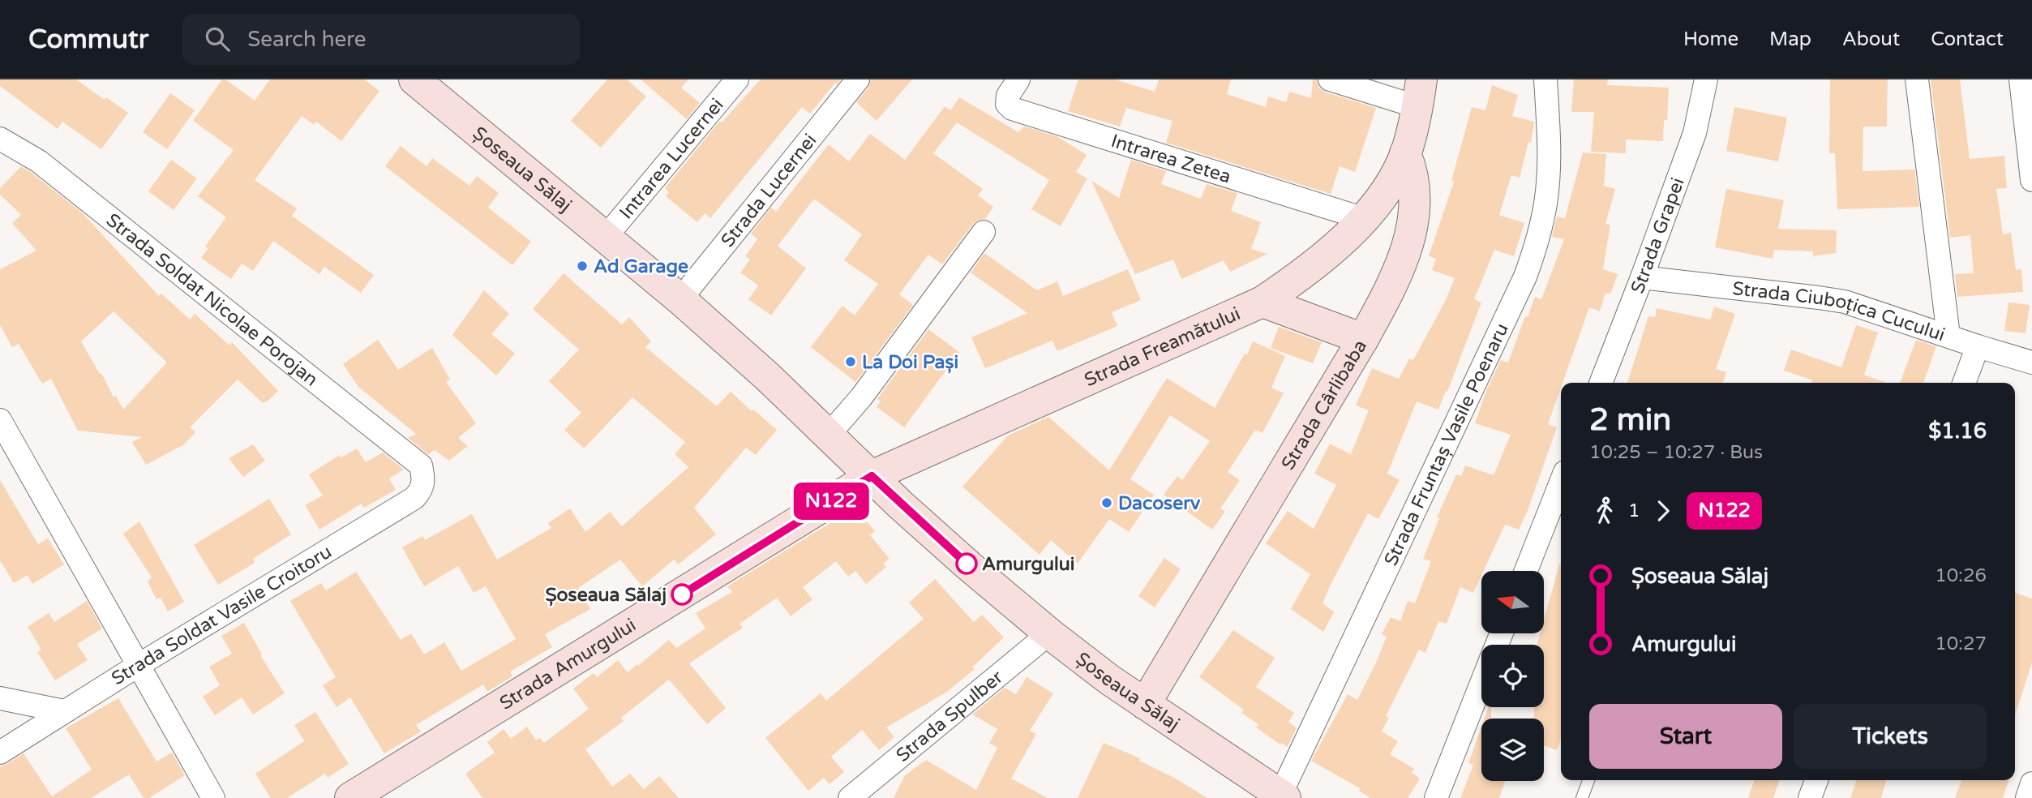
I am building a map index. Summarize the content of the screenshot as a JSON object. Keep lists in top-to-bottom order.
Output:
{
  "streets": {
    "street": [
      "Intrarea Lucernei",
      "Intrarea Zetea",
      "Șoseaua Sălaj",
      "Strada Lucernei",
      "Strada Grapei",
      "Strada Soldat Nicolae Porojan",
      "Strada Ciuboțica Cucului",
      "Strada Freamătului",
      "Strada Cârlibaba",
      "Strada Fruntaș Vasile Poenaru",
      "Strada Soldat Vasile Croitoru",
      "Strada Amurgului",
      "Strada Spulber"
    ]
  },
  "crossings": [
    ["Intrarea Lucernei", "Șoseaua Sălaj"],
    ["Intrarea Zetea", "Strada Freamătului"],
    ["Șoseaua Sălaj", "Strada Lucernei"],
    ["Șoseaua Sălaj", "Strada Freamătului"],
    ["Șoseaua Sălaj", "Strada Cârlibaba"],
    ["Șoseaua Sălaj", "Strada Fruntaș Vasile Poenaru"],
    ["Șoseaua Sălaj", "Strada Amurgului"],
    ["Șoseaua Sălaj", "Strada Spulber"],
    ["Strada Grapei", "Strada Ciuboțica Cucului"],
    ["Strada Soldat Nicolae Porojan", "Strada Soldat Vasile Croitoru"],
    ["Strada Freamătului", "Strada Cârlibaba"],
    ["Strada Freamătului", "Strada Amurgului"]
  ],
  "places": [
    "Ad Garage",
    "La Doi Pași",
    "Dacoserv",
    "Amurgului",
    "Șoseaua Sălaj"
  ],
  "lines": ["bus line N122"],
  "north": "left",
  "page": {
    "header": "Commutr",
    "search": "Search here",
    "nav": [
      "Home",
      "Map",
      "About",
      "Contact"
    ],
    "on_map": "N122",
    "heading": ["2 min", "10:25 – 10:27 · Bus", "$1.16"],
    "legs": ["1", "N122"],
    "list": [
      {
        "name": "Șoseaua Sălaj",
        "value": "10:26"
      },
      {
        "name": "Amurgului",
        "value": "10:27"
      }
    ],
    "buttons": ["Start", "Tickets"]
  }
}
